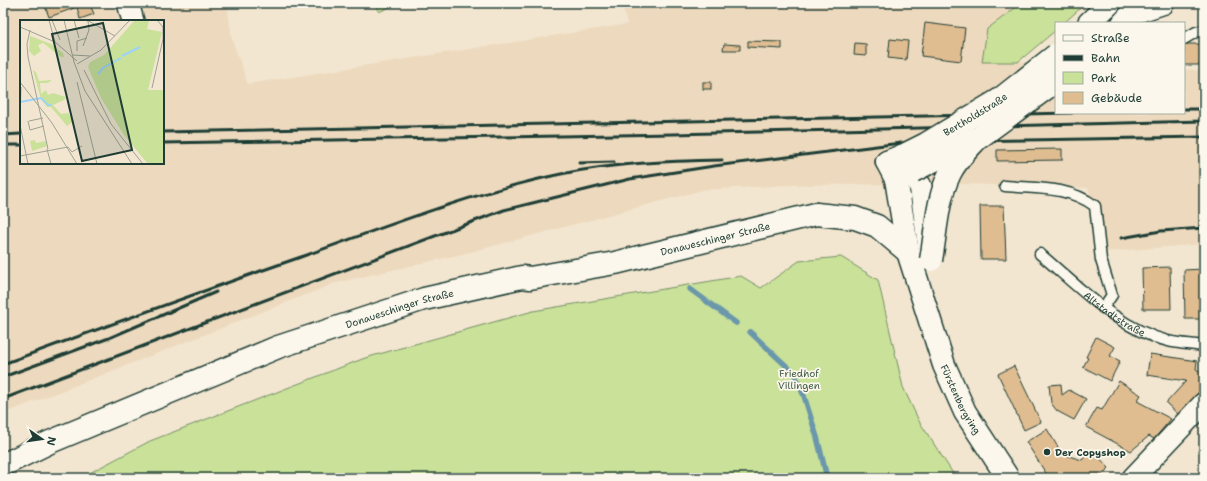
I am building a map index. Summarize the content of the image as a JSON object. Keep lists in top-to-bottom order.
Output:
{
  "streets": {
    "main road": ["Bertholdstraße", "Donaueschinger Straße", "Fürstenbergring"],
    "lane": ["Altstadtstraße"]
  },
  "crossings": [
    ["Bertholdstraße", "Fürstenbergring"],
    ["Donaueschinger Straße", "Fürstenbergring"]
  ],
  "parks": ["Friedhof Villingen"],
  "places": ["Der Copyshop"],
  "legend": [
    "Straße",
    "Bahn",
    "Park",
    "Gebäude"
  ],
  "north": "right"
}
